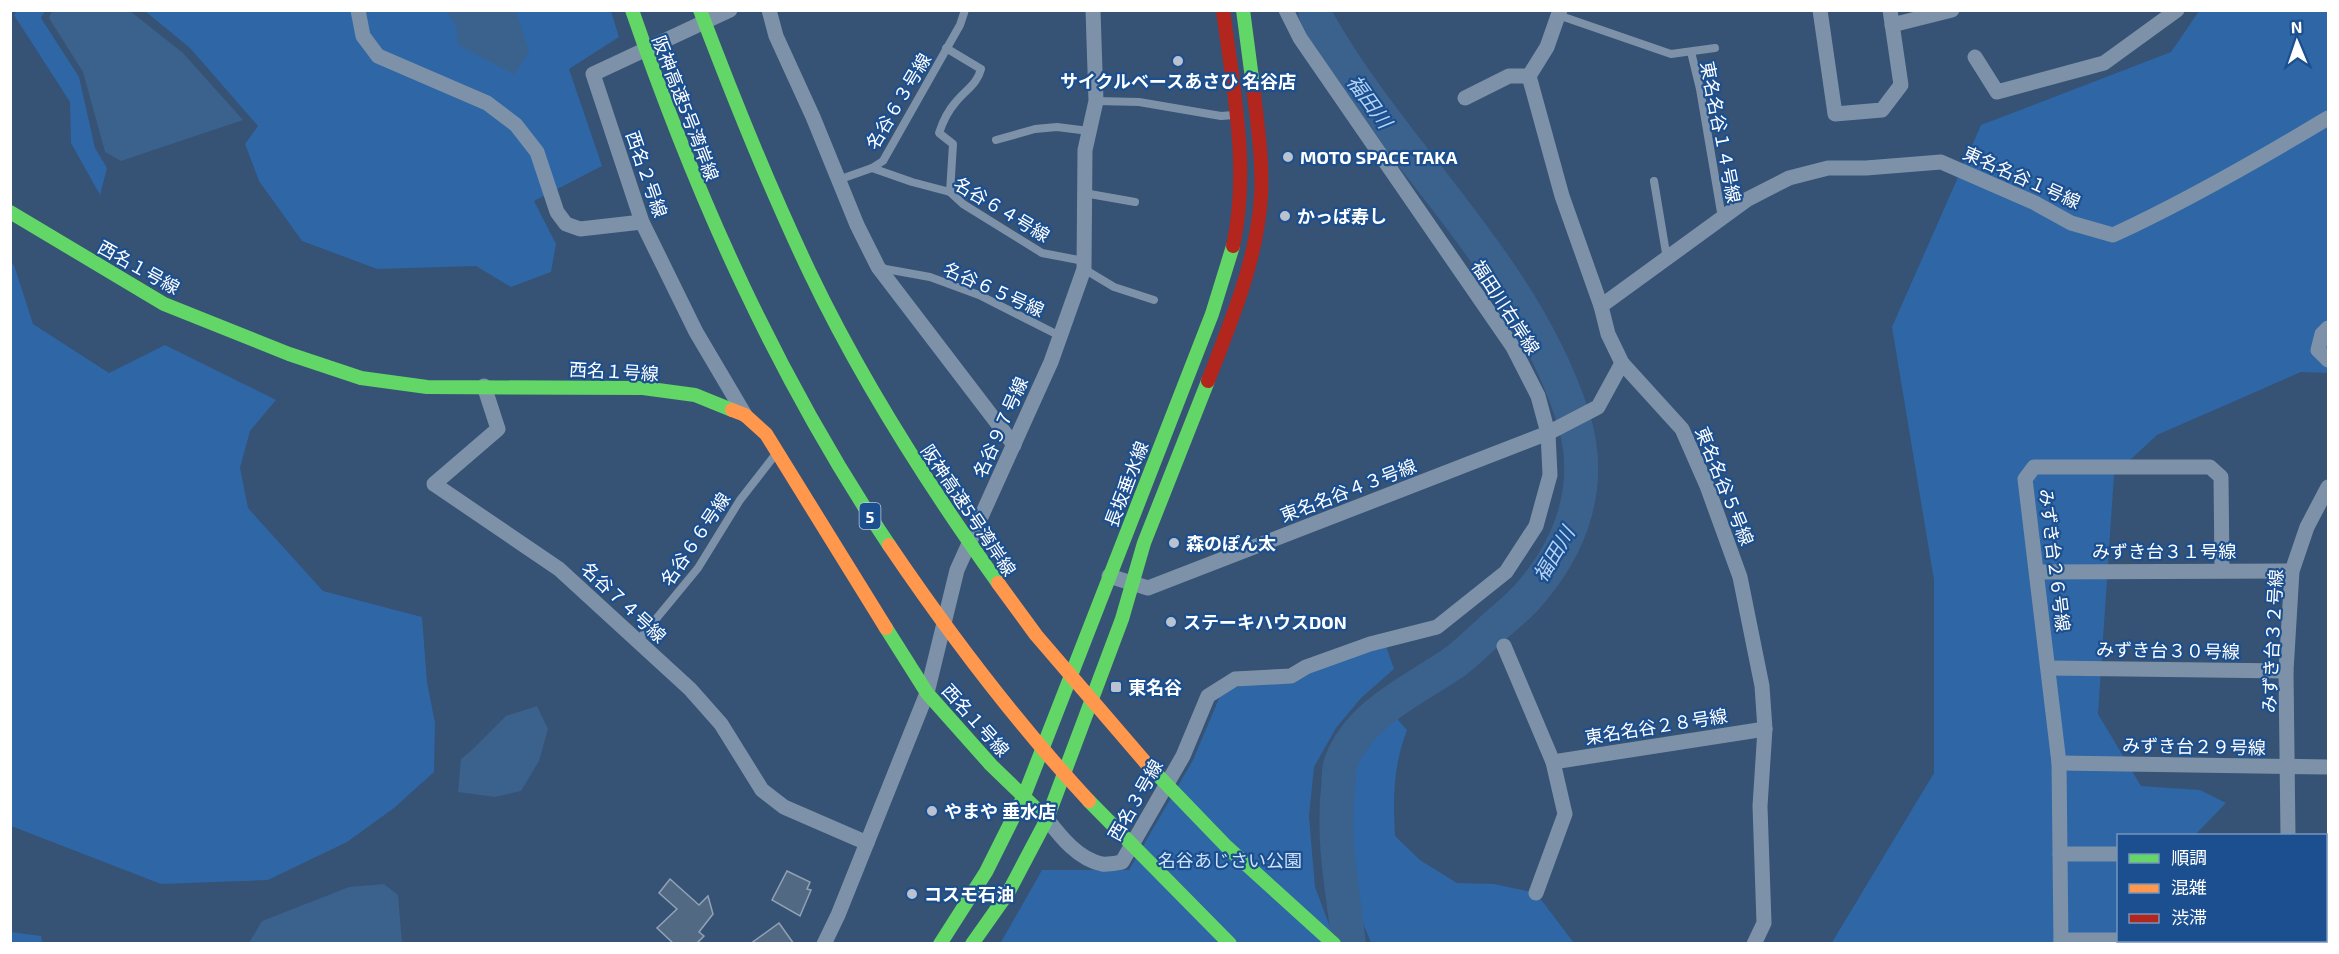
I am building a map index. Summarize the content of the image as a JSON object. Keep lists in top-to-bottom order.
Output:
{
  "streets": {
    "main road": [
      "阪神高速5号湾岸線",
      "西名１号線",
      "長坂垂水線",
      "5"
    ],
    "street": [
      "西名２号線",
      "東名名谷１号線",
      "福田川右岸線",
      "名谷９７号線",
      "東名名谷５号線",
      "東名名谷４３号線",
      "みずき台３１号線",
      "みずき台２６号線",
      "名谷７４号線",
      "みずき台３２号線",
      "みずき台３０号線",
      "東名名谷２８号線",
      "みずき台２９号線",
      "西名３号線"
    ],
    "lane": [
      "名谷６３号線",
      "東名名谷１４号線",
      "名谷６４号線",
      "名谷６５号線",
      "名谷６６号線"
    ]
  },
  "crossings": [
    ["名谷６３号線", "名谷６４号線"],
    ["東名名谷１４号線", "東名名谷１号線"],
    ["西名２号線", "西名１号線"],
    ["東名名谷１号線", "東名名谷５号線"],
    ["名谷６４号線", "名谷９７号線"],
    ["西名１号線", "名谷９７号線"],
    ["西名１号線", "長坂垂水線"],
    ["西名１号線", "名谷６６号線"],
    ["西名１号線", "名谷７４号線"],
    ["西名１号線", "西名３号線"],
    ["名谷６５号線", "名谷９７号線"],
    ["福田川右岸線", "東名名谷４３号線"],
    ["福田川右岸線", "西名３号線"],
    ["名谷９７号線", "名谷７４号線"],
    ["長坂垂水線", "東名名谷４３号線"],
    ["長坂垂水線", "西名３号線"],
    ["東名名谷５号線", "東名名谷４３号線"],
    ["東名名谷５号線", "東名名谷２８号線"],
    ["名谷６６号線", "名谷７４号線"],
    ["みずき台３１号線", "みずき台２６号線"],
    ["みずき台３１号線", "みずき台３２号線"],
    ["みずき台２６号線", "みずき台３０号線"],
    ["みずき台２６号線", "みずき台２９号線"],
    ["みずき台３２号線", "みずき台３０号線"],
    ["みずき台３２号線", "みずき台２９号線"]
  ],
  "water": ["福田川"],
  "parks": ["名谷あじさい公園"],
  "places": {
    "other": [
      "サイクルベースあさひ 名谷店",
      "MOTO SPACE TAKA",
      "かっぱ寿し",
      "森のぽん太",
      "ステーキハウスDON",
      "やまや 垂水店",
      "コスモ石油"
    ],
    "transit": ["東名谷"]
  },
  "legend": ["順調", "混雑", "渋滞"],
  "north": "top"
}
